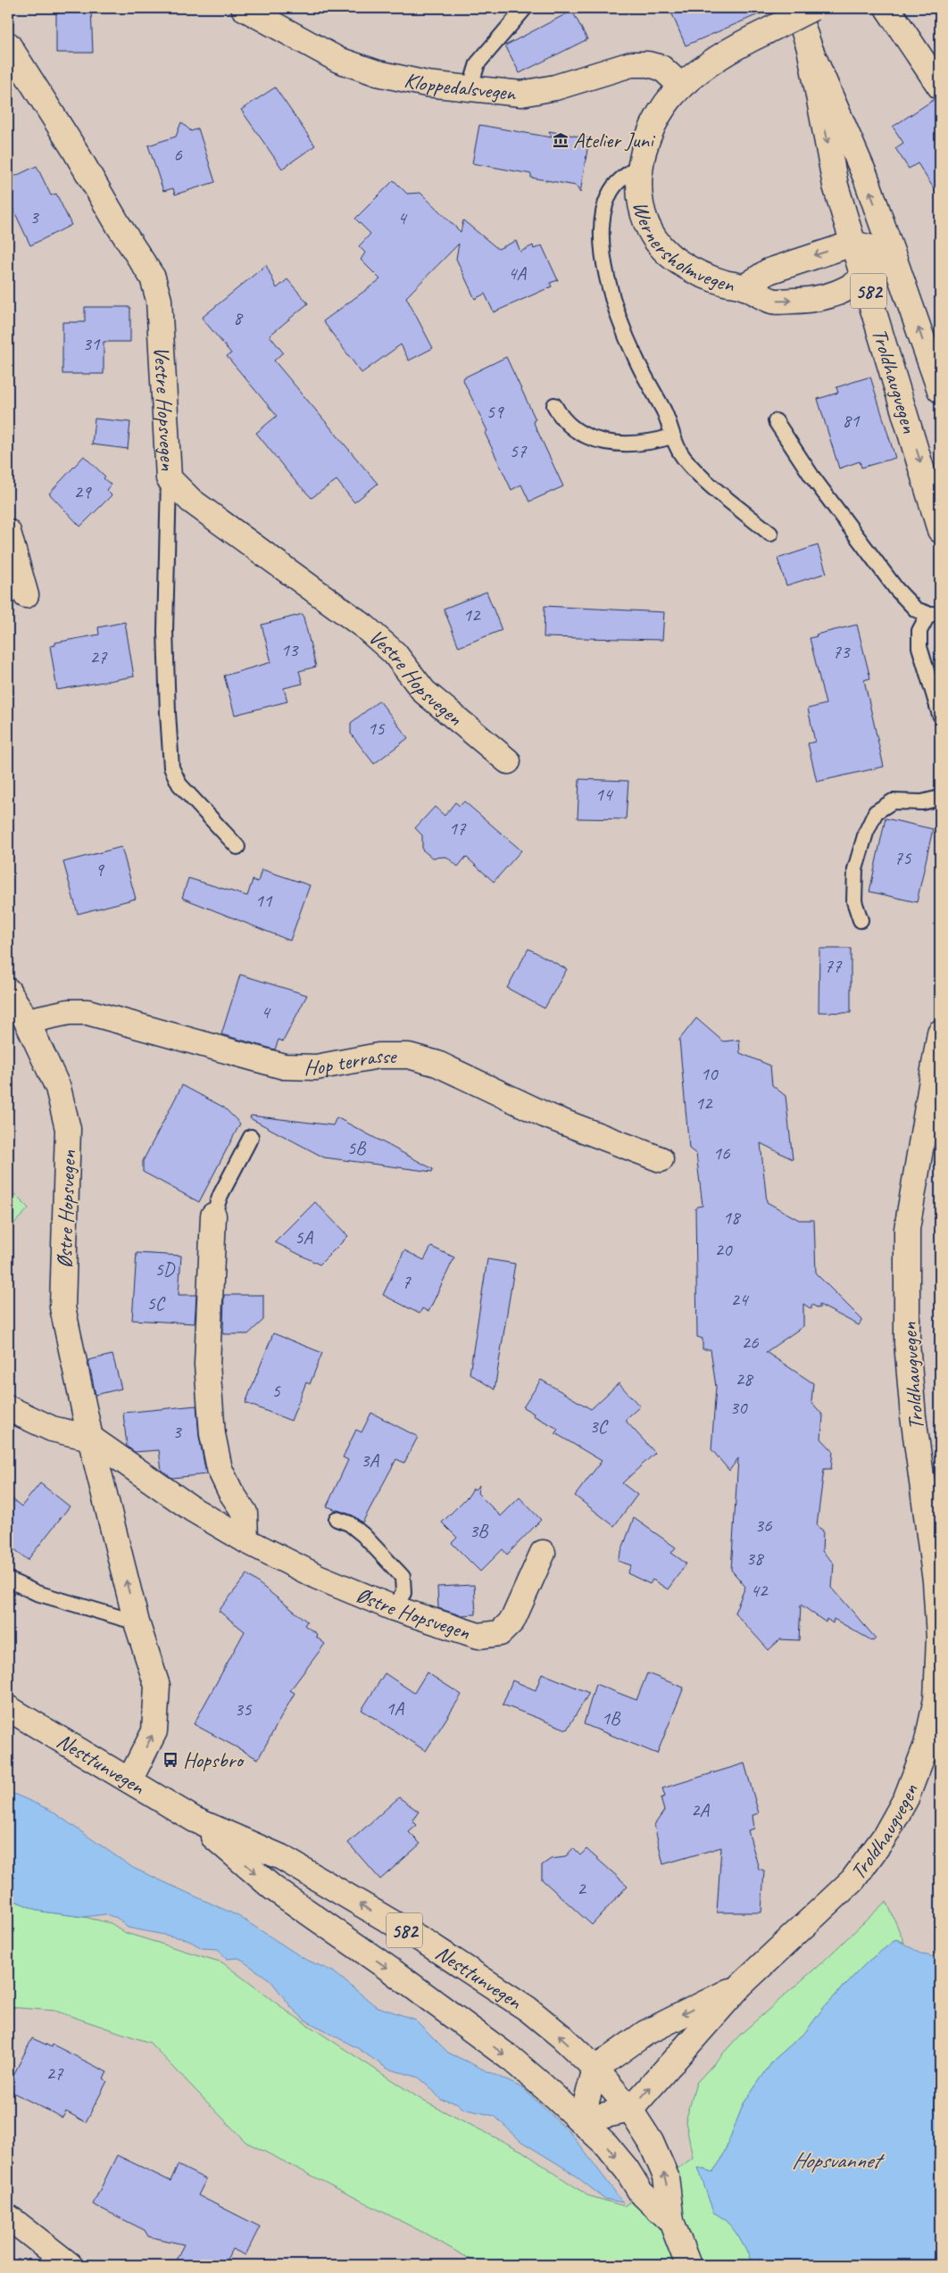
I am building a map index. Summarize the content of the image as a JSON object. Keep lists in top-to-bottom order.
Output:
{
  "streets": {
    "street": [
      "Kloppedalsvegen",
      "Wernersholmvegen",
      "582",
      "Troldhaugvegen",
      "Vestre Hopsvegen",
      "Hop terrasse",
      "Østre Hopsvegen",
      "Nesttunvegen"
    ]
  },
  "crossings": [
    ["Kloppedalsvegen", "Wernersholmvegen"],
    ["Wernersholmvegen", "Troldhaugvegen"],
    ["Troldhaugvegen", "Nesttunvegen"],
    ["Hop terrasse", "Østre Hopsvegen"],
    ["Østre Hopsvegen", "Nesttunvegen"]
  ],
  "water": ["Hopsvannet"],
  "places": {
    "museum": ["Atelier Juni"],
    "bus stop": ["Hopsbro"]
  },
  "house_numbers": [
    "6",
    "3",
    "4",
    "4A",
    "8",
    "31",
    "59",
    "81",
    "57",
    "29",
    "12",
    "13",
    "73",
    "27",
    "15",
    "14",
    "17",
    "75",
    "9",
    "11",
    "77",
    "4",
    "10",
    "12",
    "5B",
    "16",
    "18",
    "5A",
    "20",
    "5D",
    "7",
    "24",
    "5C",
    "26",
    "28",
    "5",
    "30",
    "3C",
    "3",
    "3A",
    "36",
    "3B",
    "38",
    "42",
    "1A",
    "35",
    "1B",
    "2A",
    "2",
    "27"
  ]
}
